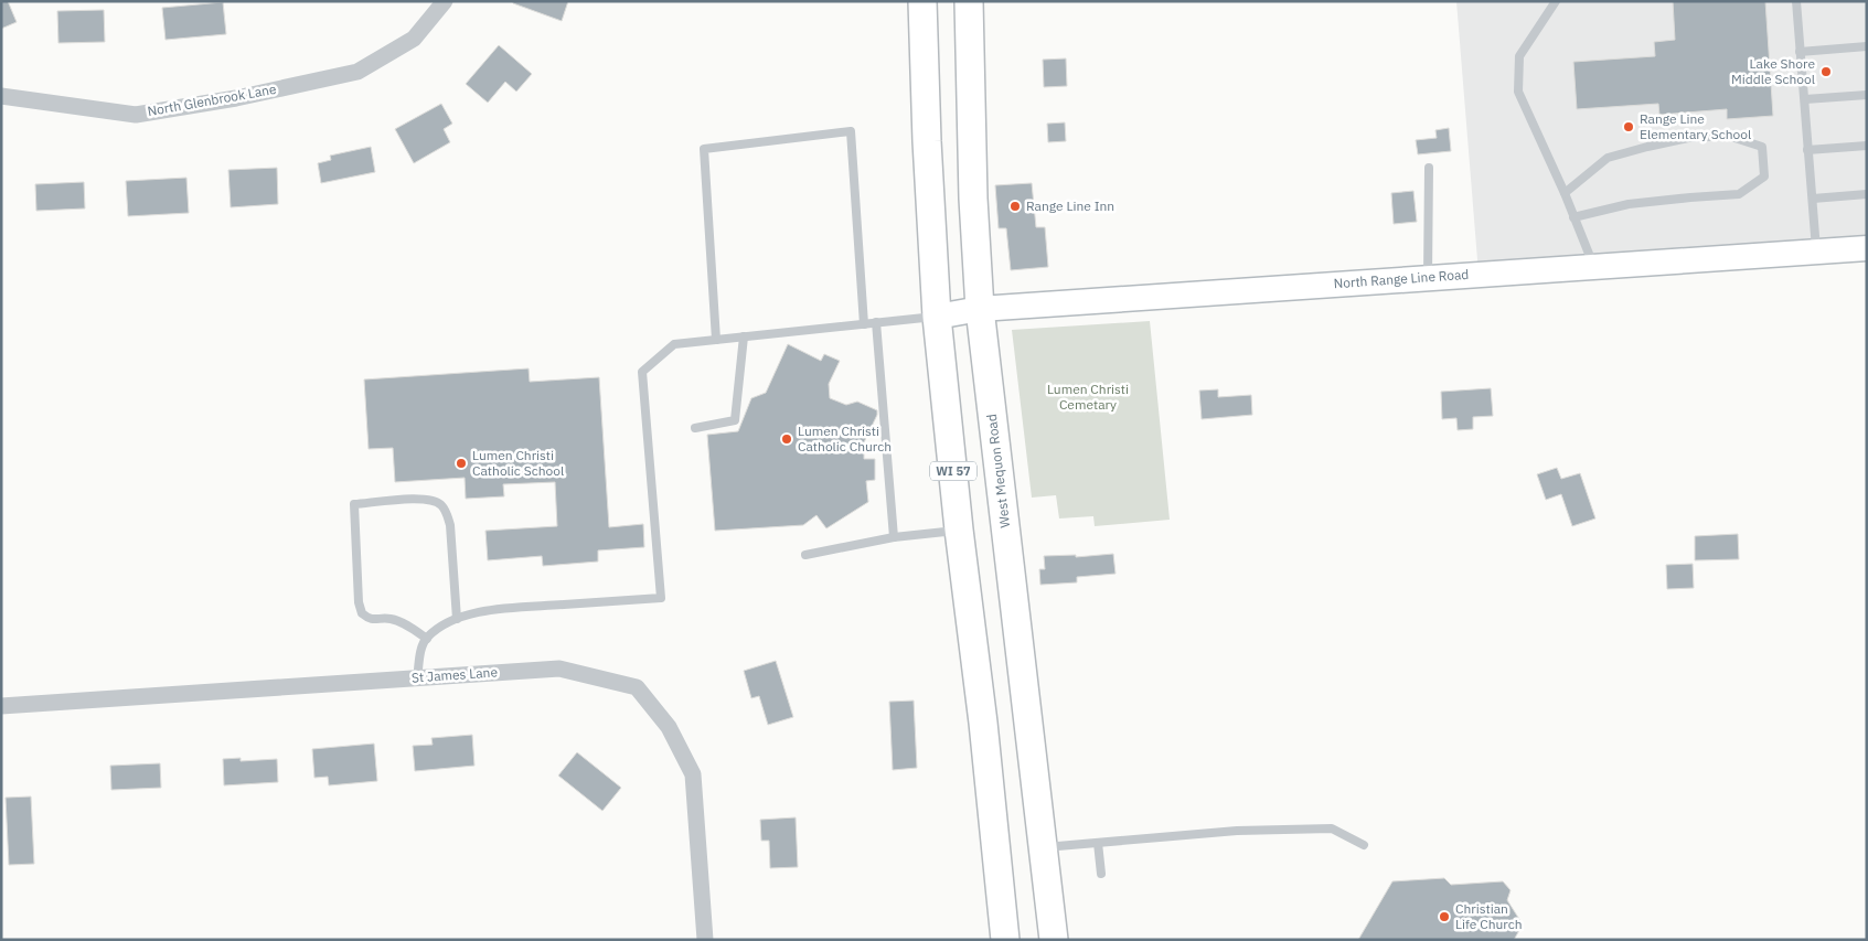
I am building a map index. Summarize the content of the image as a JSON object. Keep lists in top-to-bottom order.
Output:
{
  "streets": {
    "main road": ["WI 57", "West Mequon Road"],
    "street": ["North Glenbrook Lane", "North Range Line Road", "St James Lane"]
  },
  "crossings": [
    ["North Range Line Road", "WI 57"],
    ["North Range Line Road", "West Mequon Road"]
  ],
  "parks": ["Lumen Christi Cemetary"],
  "places": [
    "Lake Shore Middle School",
    "Range Line Elementary School",
    "Range Line Inn",
    "Lumen Christi Catholic Church",
    "Lumen Christi Catholic School",
    "Christian Life Church"
  ]
}
